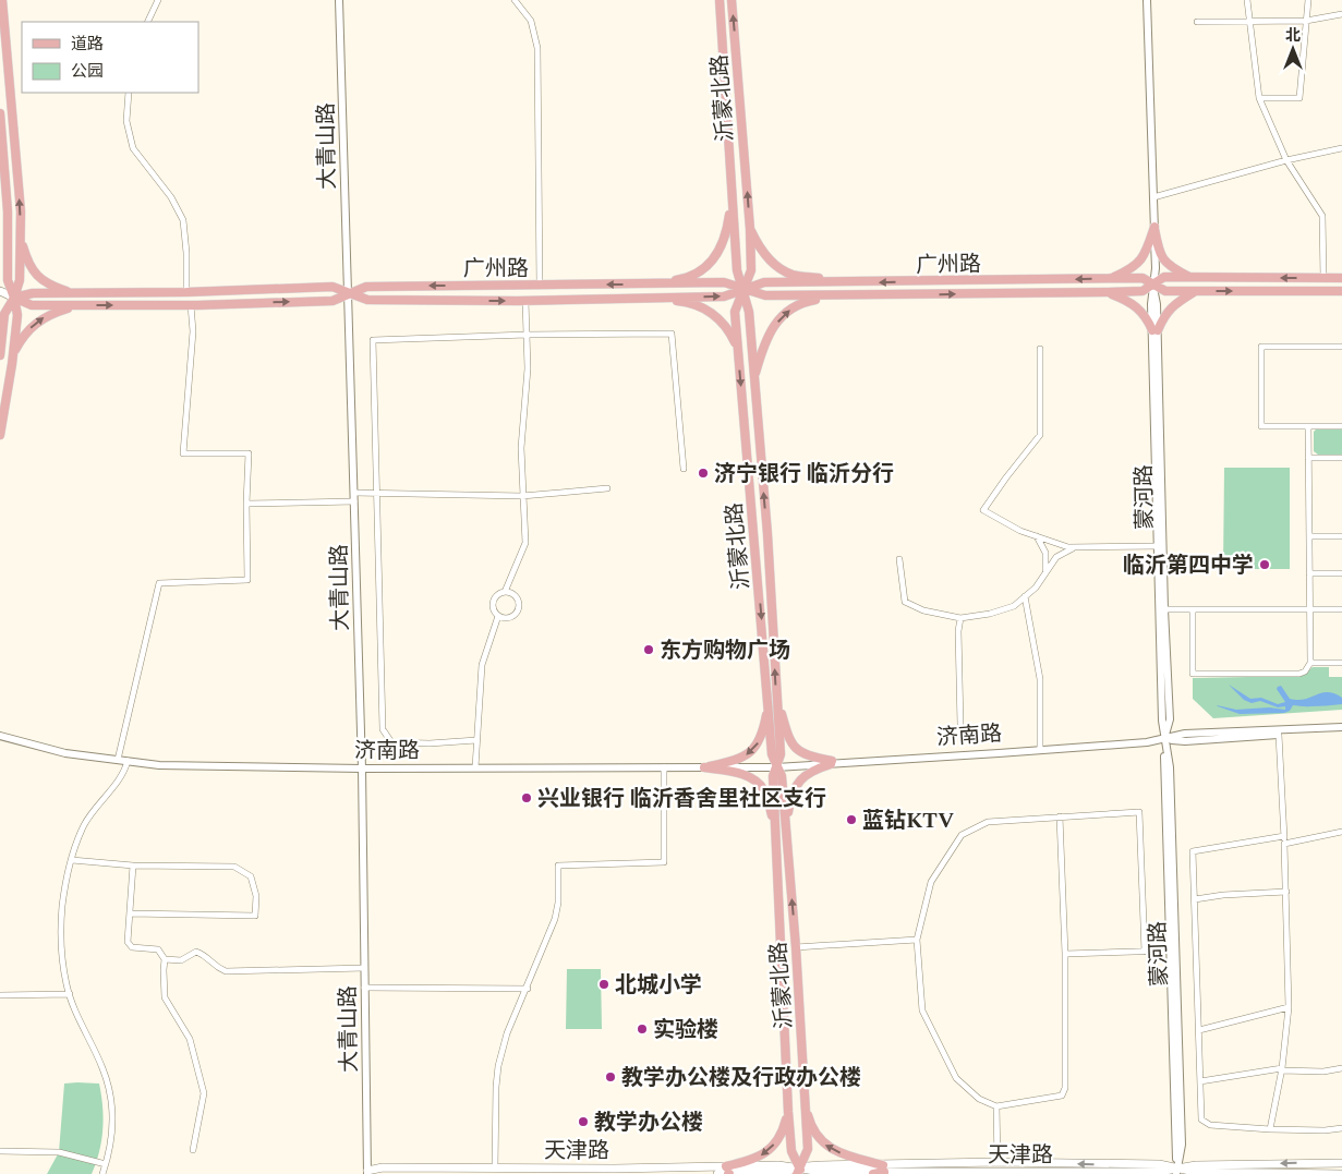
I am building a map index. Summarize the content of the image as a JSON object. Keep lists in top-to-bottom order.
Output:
{
  "streets": {
    "main road": ["沂蒙北路", "广州路", "天津路"],
    "street": ["大青山路", "蒙河路", "济南路"]
  },
  "crossings": [
    ["沂蒙北路", "广州路"],
    ["沂蒙北路", "济南路"],
    ["沂蒙北路", "天津路"],
    ["大青山路", "广州路"],
    ["大青山路", "济南路"],
    ["大青山路", "天津路"],
    ["广州路", "蒙河路"],
    ["蒙河路", "济南路"],
    ["蒙河路", "天津路"]
  ],
  "places": [
    "济宁银行 临沂分行",
    "临沂第四中学",
    "东方购物广场",
    "兴业银行 临沂香舍里社区支行",
    "蓝钻KTV",
    "北城小学",
    "实验楼",
    "教学办公楼及行政办公楼",
    "教学办公楼"
  ],
  "legend": ["道路", "公园"],
  "north": "top"
}
